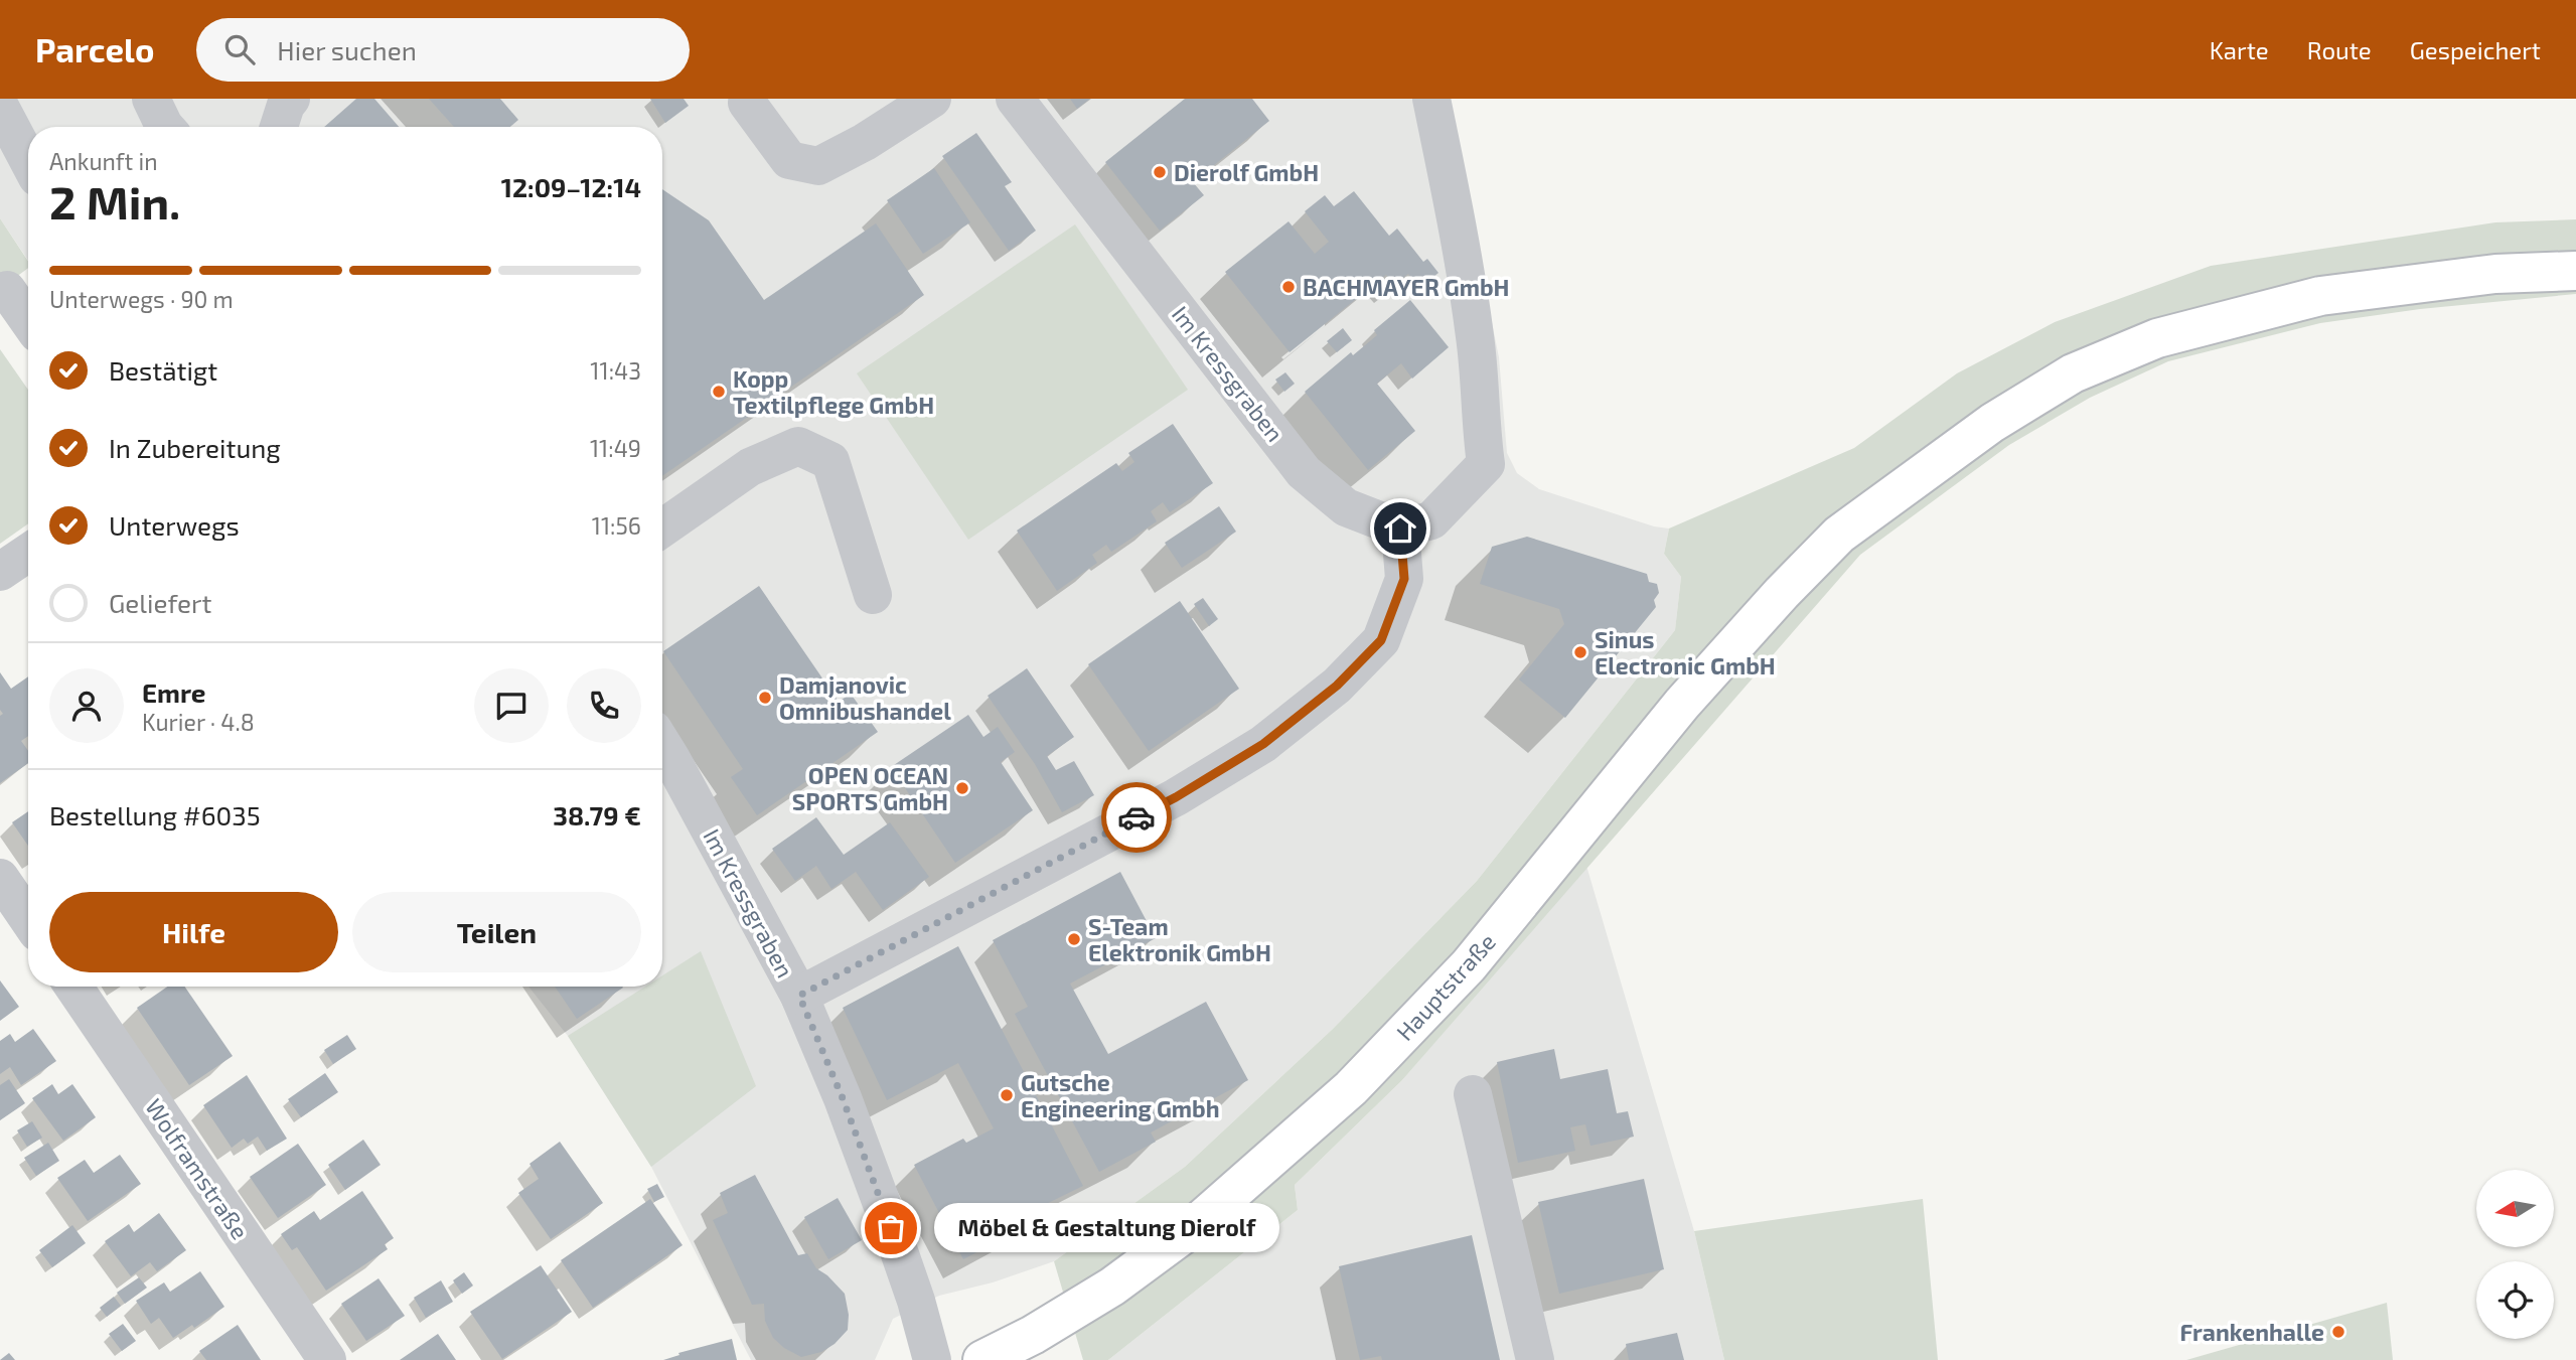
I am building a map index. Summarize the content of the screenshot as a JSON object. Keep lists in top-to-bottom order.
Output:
{
  "streets": {
    "main road": ["Hauptstraße"],
    "street": ["Im Kressgraben", "Wolframstraße"]
  },
  "places": [
    "Dierolf GmbH",
    "BACHMAYER GmbH",
    "Kopp Textilpflege GmbH",
    "Sinus Electronic GmbH",
    "Damjanovic Omnibushandel",
    "OPEN OCEAN SPORTS GmbH",
    "S-Team Elektronik GmbH",
    "Gutsche Engineering Gmbh",
    "Möbel & Gestaltung Dierolf",
    "Frankenhalle"
  ],
  "north": "left",
  "page": {
    "header": "Parcelo",
    "search": "Hier suchen",
    "nav": ["Karte", "Route", "Gespeichert"],
    "heading": ["2 Min.", "Ankunft in", "12:09–12:14"],
    "panel": [
      "Emre",
      "Kurier · 4.8",
      "Bestellung #6035",
      "38.79 €"
    ],
    "bar": "Unterwegs · 90 m",
    "list": [
      ["Bestätigt", "11:43"],
      ["In Zubereitung", "11:49"],
      ["Unterwegs", "11:56"],
      "Geliefert"
    ],
    "buttons": ["Hilfe", "Teilen"],
    "bubble": "Möbel & Gestaltung Dierolf"
  }
}
